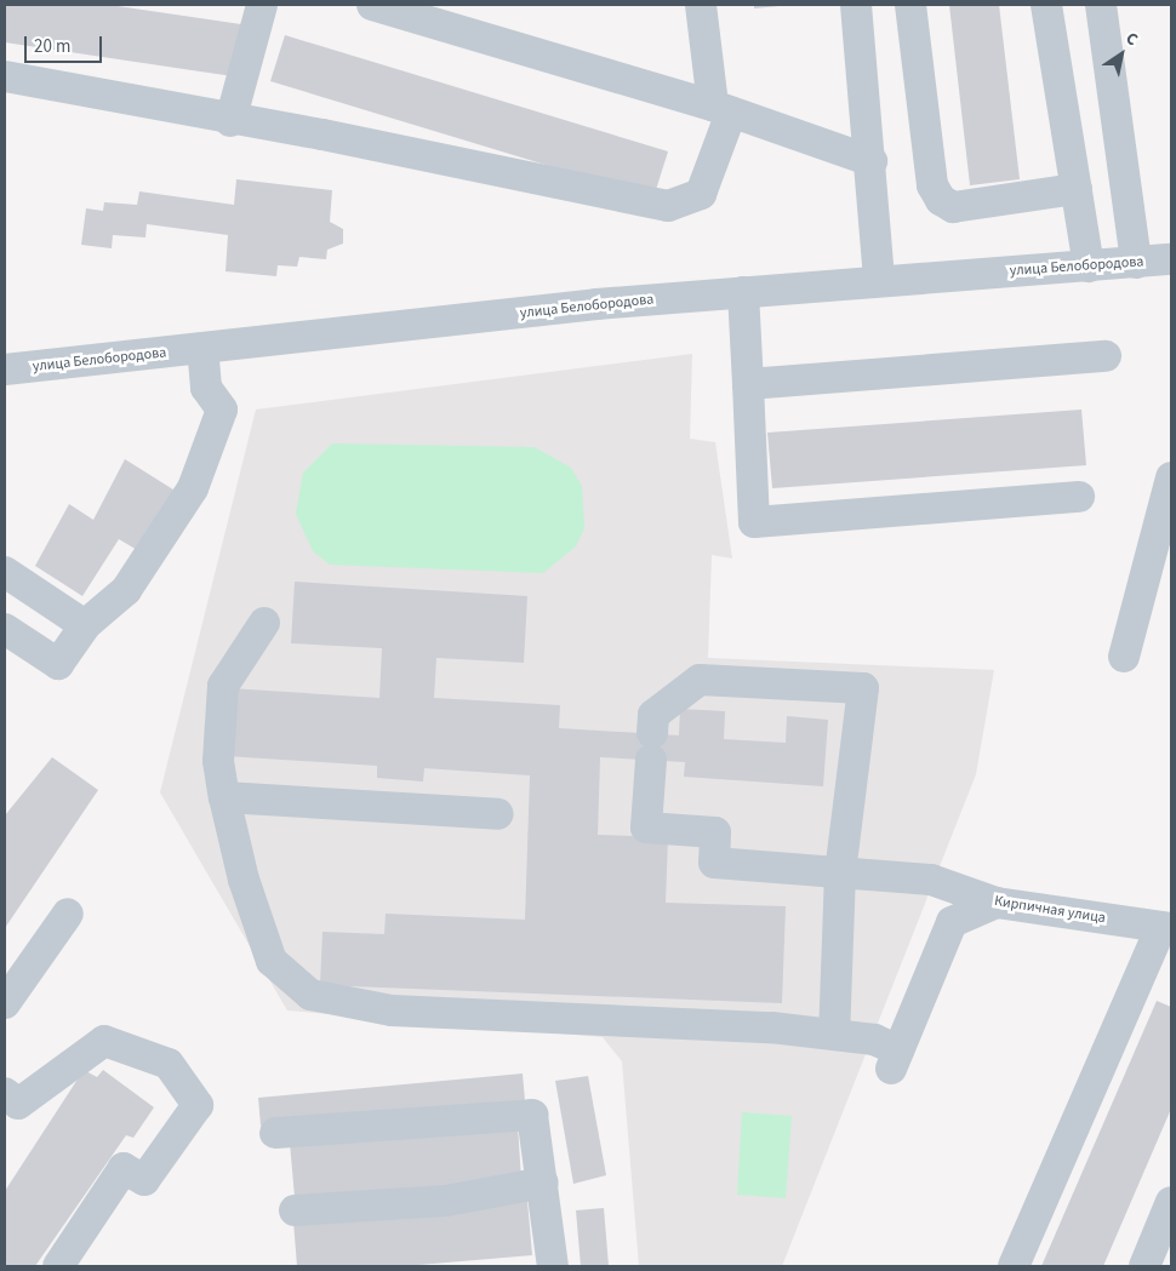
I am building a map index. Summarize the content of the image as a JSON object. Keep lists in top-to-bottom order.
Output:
{
  "streets": {
    "street": ["улица Белобородова", "Кирпичная улица"]
  },
  "scale_bar": "20 m",
  "north": "top right"
}
